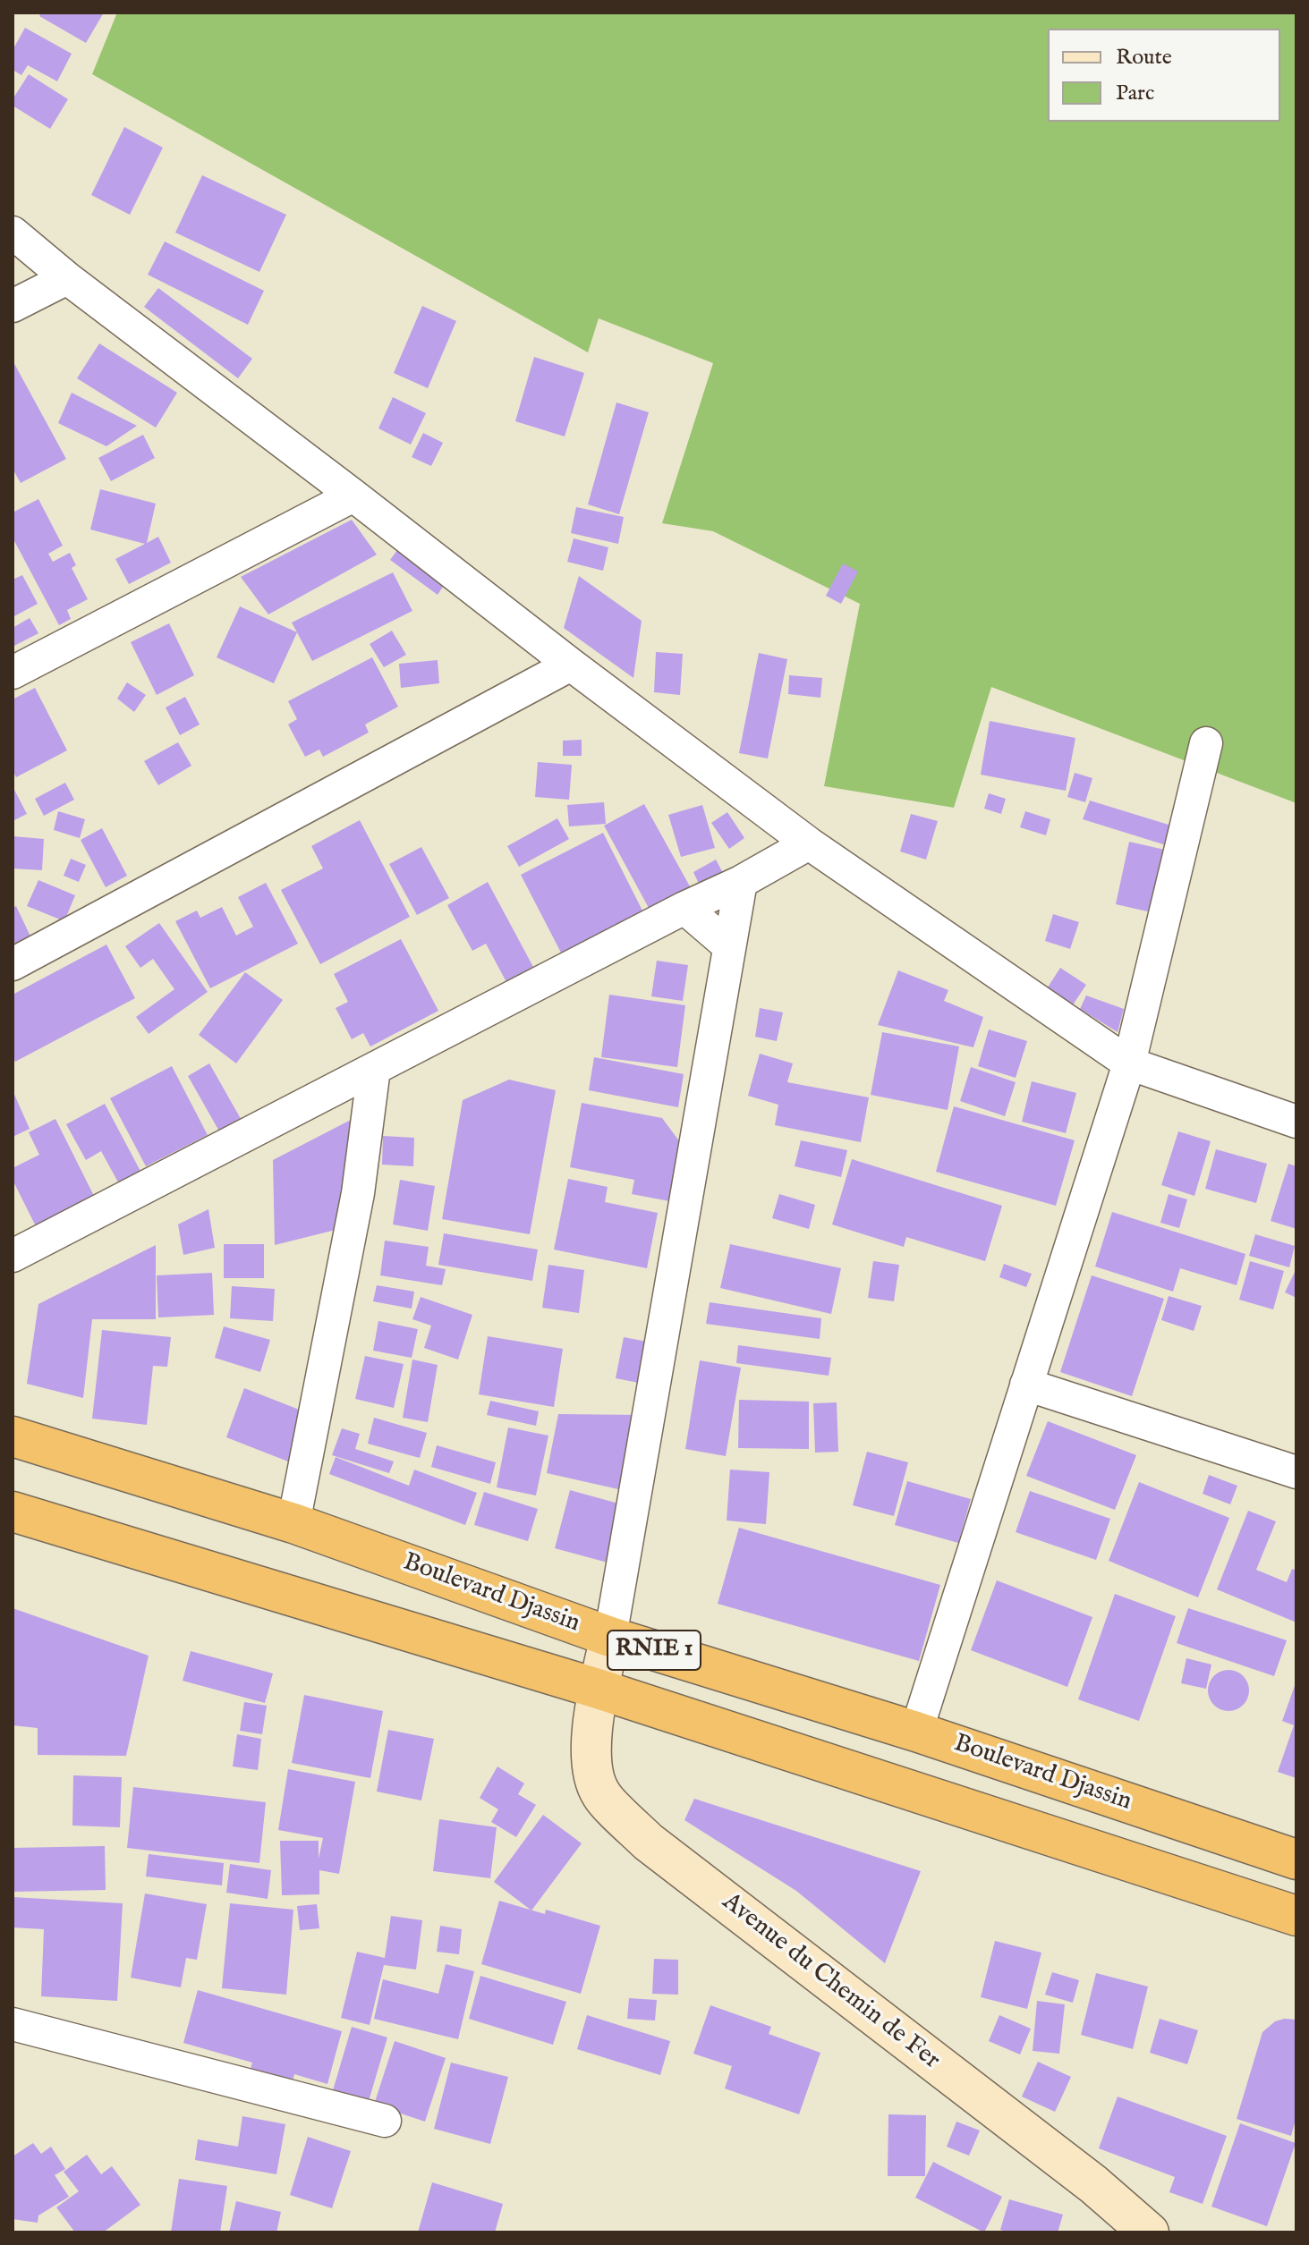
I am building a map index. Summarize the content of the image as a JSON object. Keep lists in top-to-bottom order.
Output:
{
  "streets": {
    "highway": ["Boulevard Djassin", "RNIE 1"],
    "street": ["Avenue du Chemin de Fer"]
  },
  "crossings": [
    ["Boulevard Djassin", "Avenue du Chemin de Fer"],
    ["RNIE 1", "Avenue du Chemin de Fer"]
  ],
  "legend": ["Route", "Parc"]
}
